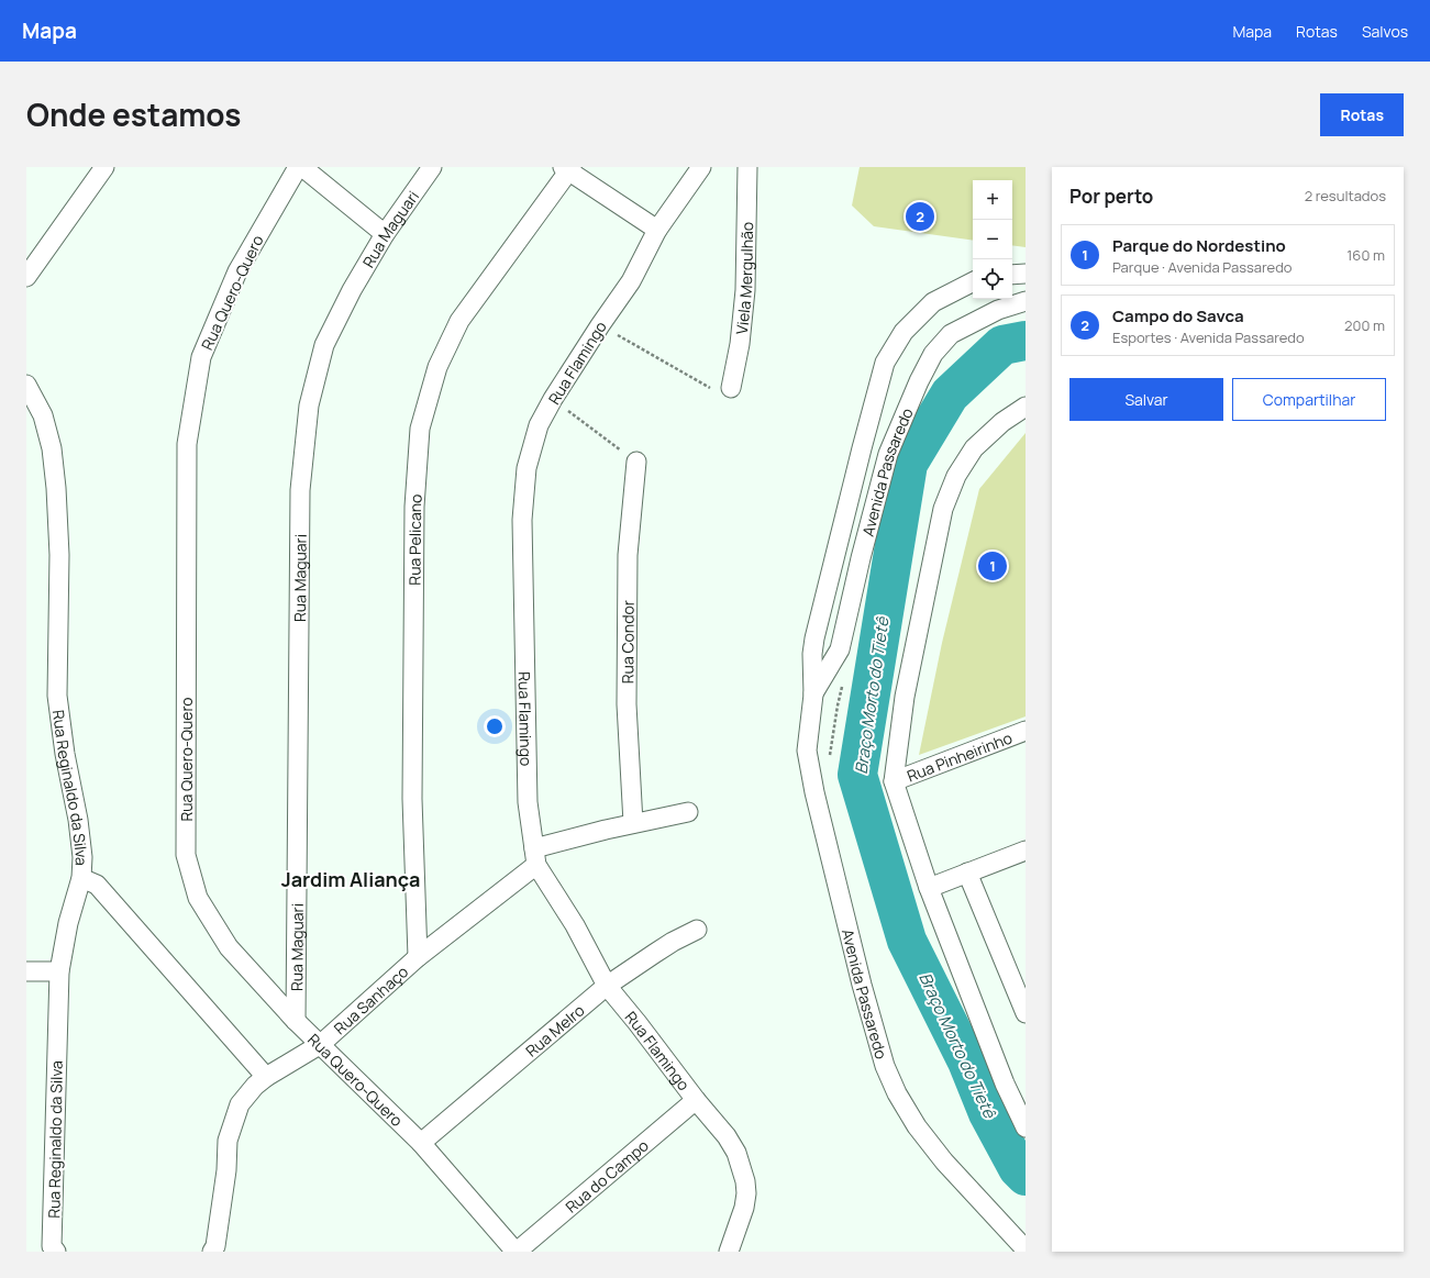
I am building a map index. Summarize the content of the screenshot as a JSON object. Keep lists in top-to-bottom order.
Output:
{
  "streets": {
    "street": [
      "Rua Maguari",
      "Viela Mergulhão",
      "Rua Quero-Quero",
      "Rua Flamingo",
      "Avenida Passaredo",
      "Rua Pelicano",
      "Rua Condor",
      "Rua Pinheirinho",
      "Rua Reginaldo da Silva",
      "Rua Sanhaço",
      "Rua Melro",
      "Rua do Campo"
    ]
  },
  "crossings": [
    ["Rua Maguari", "Rua Quero-Quero"],
    ["Rua Quero-Quero", "Rua Sanhaço"],
    ["Rua Quero-Quero", "Rua Melro"],
    ["Rua Quero-Quero", "Rua do Campo"],
    ["Rua Flamingo", "Rua Sanhaço"],
    ["Rua Flamingo", "Rua Melro"],
    ["Rua Flamingo", "Rua do Campo"],
    ["Rua Pelicano", "Rua Sanhaço"],
    ["Rua Condor", "Rua Sanhaço"]
  ],
  "districts": ["Jardim Aliança"],
  "water": ["Braço Morto do Tietê"],
  "page": {
    "header": "Mapa",
    "nav": ["Mapa", "Rotas", "Salvos"],
    "title": "Onde estamos",
    "buttons": [
      "Rotas",
      ["Salvar", "Compartilhar"]
    ],
    "heading": ["Por perto", "2 resultados"],
    "map_buttons": ["+", "−"],
    "pins": ["2", "1"],
    "list": [
      {
        "mark": "1",
        "name": "Parque do Nordestino",
        "note": "Parque · Avenida Passaredo",
        "value": "160 m"
      },
      {
        "mark": "2",
        "name": "Campo do Savca",
        "note": "Esportes · Avenida Passaredo",
        "value": "200 m"
      }
    ]
  }
}
